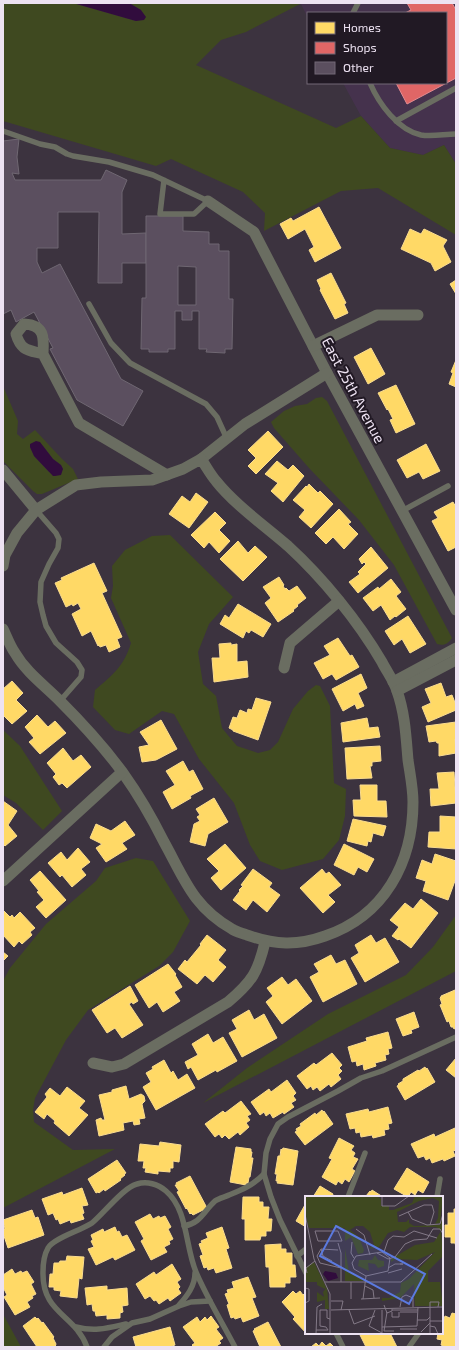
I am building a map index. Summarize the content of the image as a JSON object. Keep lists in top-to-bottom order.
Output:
{
  "streets": {
    "street": ["East 25th Avenue"]
  },
  "legend": ["Homes", "Shops", "Other"]
}
